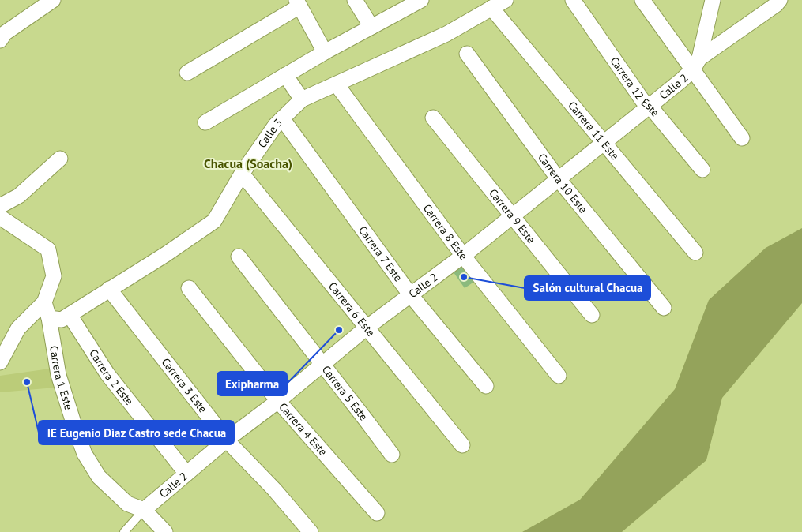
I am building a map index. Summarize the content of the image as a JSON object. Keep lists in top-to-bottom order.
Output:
{
  "streets": {
    "street": [
      "Calle 2",
      "Carrera 12 Este",
      "Carrera 11 Este",
      "Calle 3",
      "Carrera 10 Este",
      "Carrera 9 Este",
      "Carrera 8 Este",
      "Carrera 7 Este",
      "Carrera 6 Este",
      "Carrera 1 Este",
      "Carrera 2 Este",
      "Carrera 3 Este",
      "Carrera 5 Este",
      "Carrera 4 Este"
    ]
  },
  "crossings": [
    ["Calle 2", "Carrera 12 Este"],
    ["Calle 2", "Carrera 11 Este"],
    ["Calle 2", "Carrera 10 Este"],
    ["Calle 2", "Carrera 9 Este"],
    ["Calle 2", "Carrera 8 Este"],
    ["Calle 2", "Carrera 7 Este"],
    ["Calle 2", "Carrera 6 Este"],
    ["Calle 2", "Carrera 1 Este"],
    ["Calle 2", "Carrera 2 Este"],
    ["Calle 2", "Carrera 3 Este"],
    ["Calle 2", "Carrera 5 Este"],
    ["Calle 2", "Carrera 4 Este"],
    ["Carrera 11 Este", "Calle 3"],
    ["Calle 3", "Carrera 8 Este"],
    ["Calle 3", "Carrera 7 Este"],
    ["Calle 3", "Carrera 6 Este"],
    ["Calle 3", "Carrera 1 Este"],
    ["Calle 3", "Carrera 2 Este"],
    ["Calle 3", "Carrera 3 Este"]
  ],
  "districts": ["Chacua (Soacha)"],
  "places": ["Salón cultural Chacua", "Exipharma", "IE Eugenio Dìaz Castro sede Chacua"]
}
